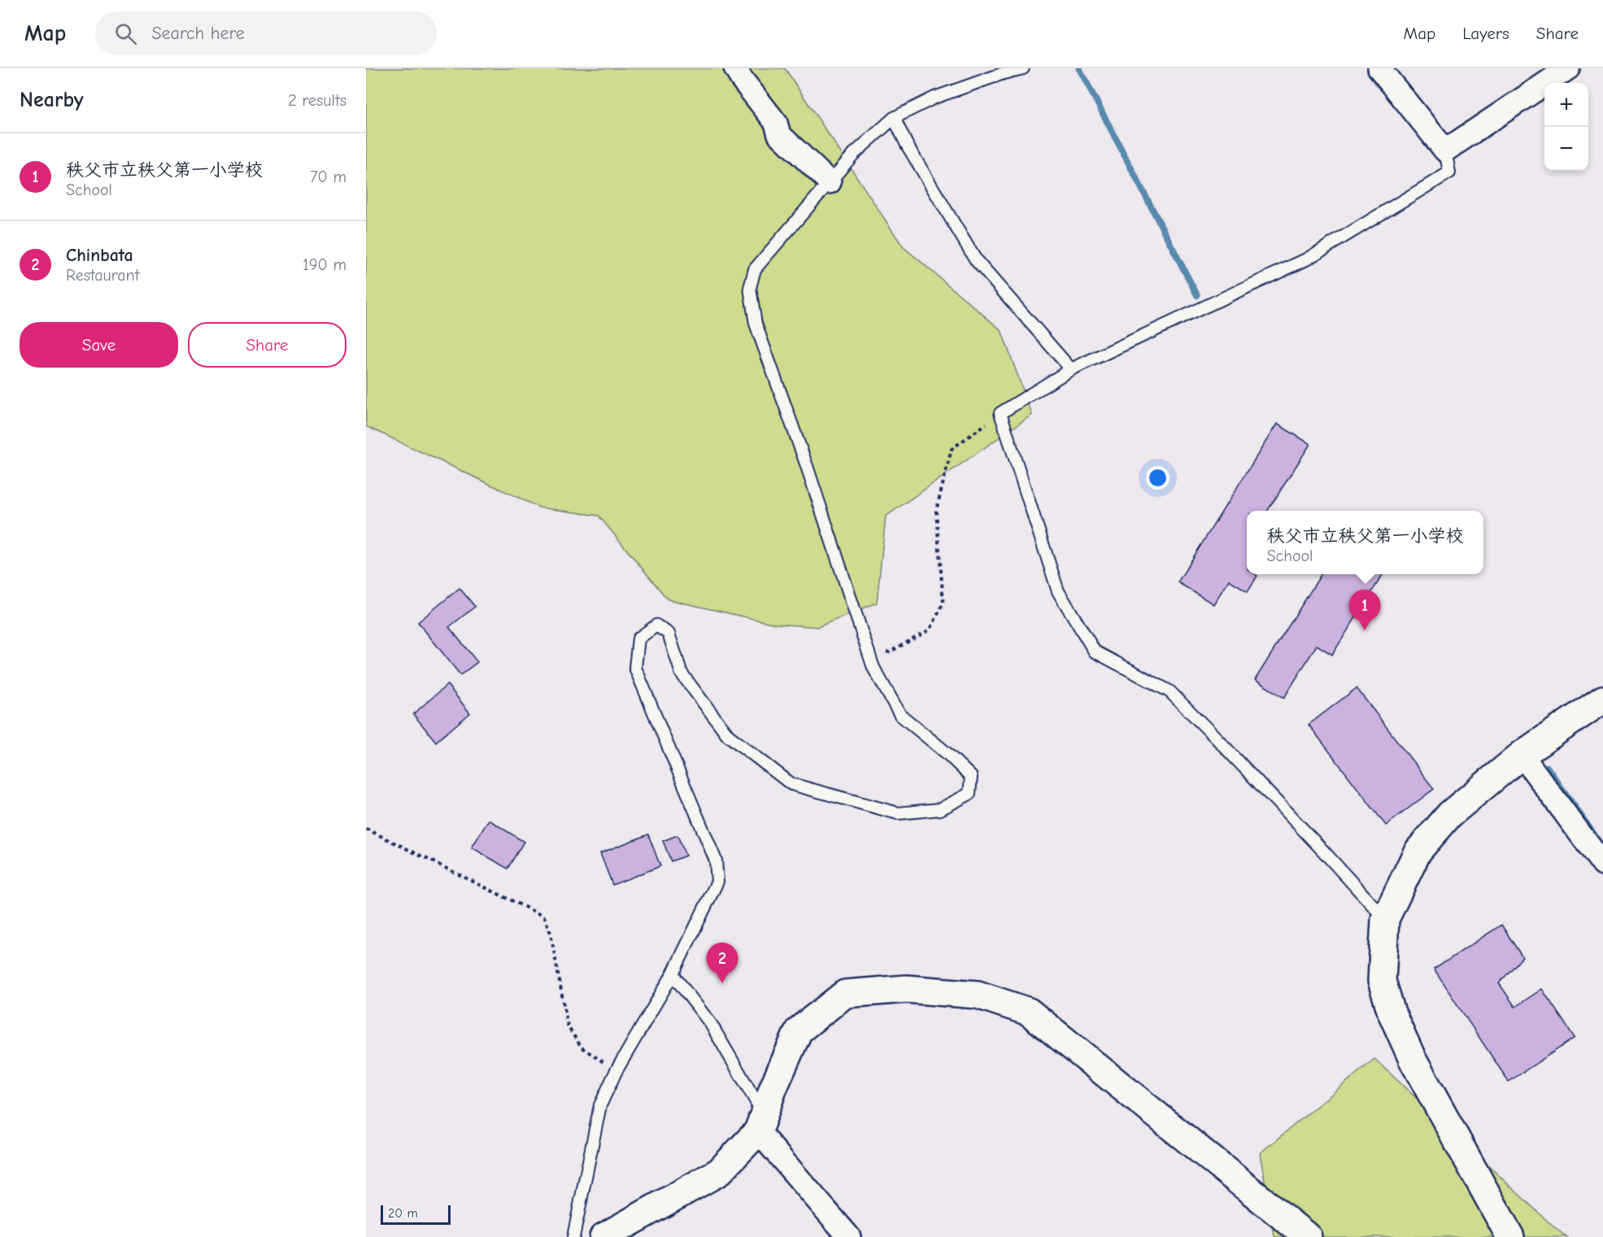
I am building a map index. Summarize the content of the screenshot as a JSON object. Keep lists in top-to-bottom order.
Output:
{
  "scale_bar": "20 m",
  "page": {
    "header": "Map",
    "search": "Search here",
    "nav": ["Map", "Layers", "Share"],
    "heading": ["Nearby", "2 results"],
    "map_buttons": ["+", "−"],
    "list": [
      {
        "mark": "1",
        "name": "秩父市立秩父第一小学校",
        "note": "School",
        "value": "70 m"
      },
      {
        "mark": "2",
        "name": "Chinbata",
        "note": "Restaurant",
        "value": "190 m"
      }
    ],
    "buttons": ["Save", "Share"],
    "popup": ["秩父市立秩父第一小学校", "School"],
    "pins": ["1", "2"],
    "scale": "20 m"
  }
}
